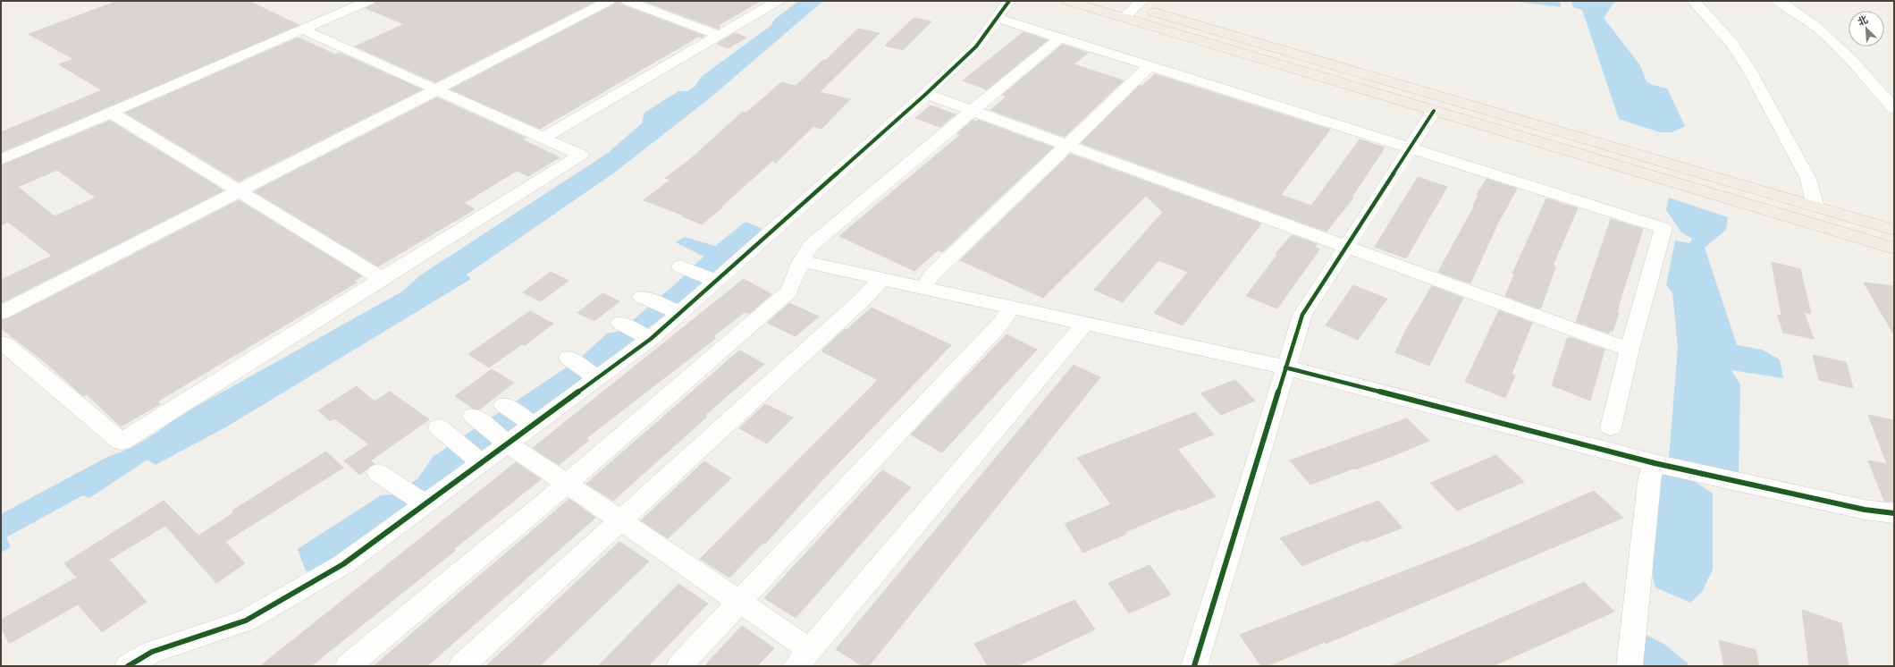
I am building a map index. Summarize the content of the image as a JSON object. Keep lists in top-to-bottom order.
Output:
{
  "north": "top left"
}
